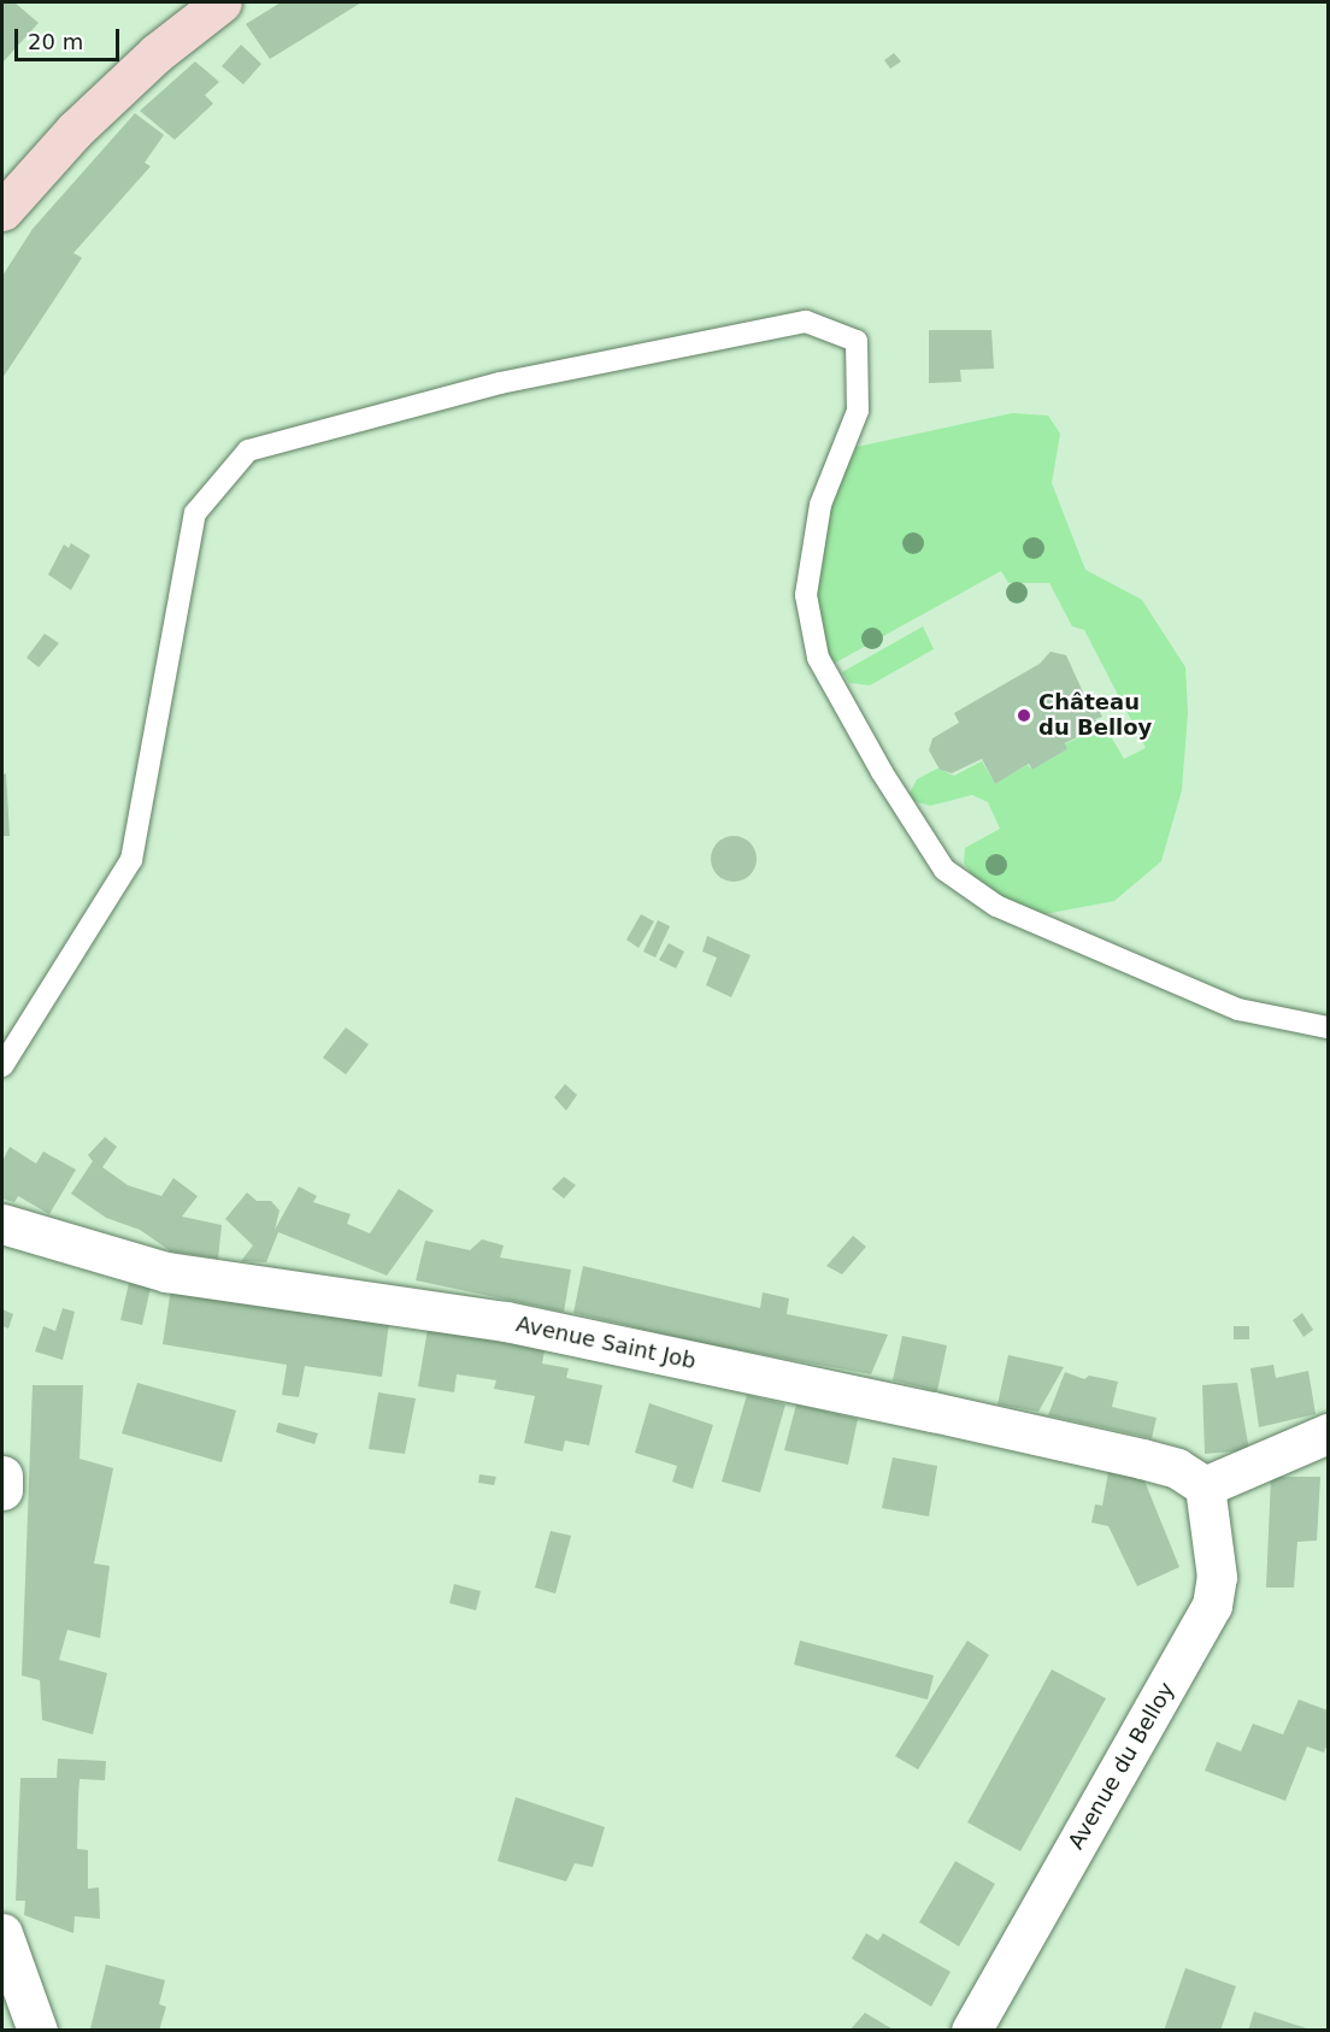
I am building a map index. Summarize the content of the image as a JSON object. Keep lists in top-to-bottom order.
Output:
{
  "streets": {
    "street": ["Avenue Saint Job", "Avenue du Belloy"]
  },
  "crossings": [
    ["Avenue Saint Job", "Avenue du Belloy"]
  ],
  "places": ["Château du Belloy"],
  "scale_bar": "20 m"
}
